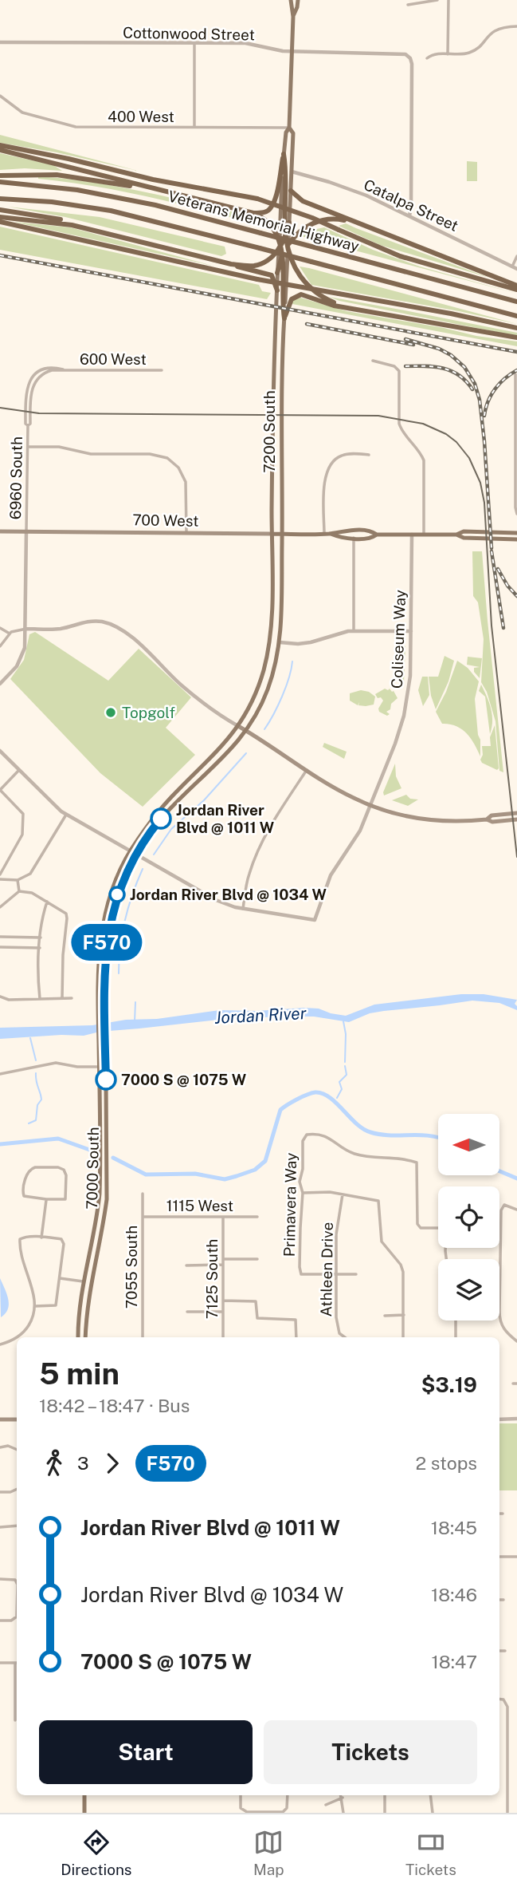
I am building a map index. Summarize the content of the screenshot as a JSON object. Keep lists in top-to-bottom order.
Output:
{
  "streets": {
    "highway": ["Veterans Memorial Highway"],
    "main road": ["7200 South", "700 West", "7000 South"],
    "street": [
      "Cottonwood Street",
      "400 West",
      "Catalpa Street",
      "600 West",
      "6960 South",
      "Coliseum Way",
      "Primavera Way",
      "1115 West",
      "7055 South",
      "Athleen Drive",
      "7125 South"
    ]
  },
  "crossings": [
    ["Cottonwood Street", "Catalpa Street"],
    ["Cottonwood Street", "7200 South"],
    ["400 West", "7200 South"],
    ["Catalpa Street", "7200 South"],
    ["600 West", "6960 South"],
    ["7200 South", "700 West"],
    ["7200 South", "7000 South"],
    ["6960 South", "700 West"],
    ["700 West", "Coliseum Way"],
    ["Primavera Way", "Athleen Drive"],
    ["1115 West", "7055 South"],
    ["1115 West", "7125 South"]
  ],
  "water": ["Jordan River"],
  "places": [
    "Topgolf",
    "Jordan River Blvd @ 1011 W",
    "Jordan River Blvd @ 1034 W",
    "7000 S @ 1075 W"
  ],
  "lines": ["bus line F570"],
  "north": "left",
  "page": {
    "on_map": "F570",
    "heading": ["5 min", "18:42 – 18:47 · Bus", "$3.19"],
    "legs": ["3", "F570", "2 stops"],
    "list": [
      {
        "name": "Jordan River Blvd @ 1011 W",
        "value": "18:45"
      },
      {
        "name": "Jordan River Blvd @ 1034 W",
        "value": "18:46"
      },
      {
        "name": "7000 S @ 1075 W",
        "value": "18:47"
      }
    ],
    "buttons": ["Start", "Tickets"],
    "tabs": ["Directions", "Map", "Tickets"]
  }
}
